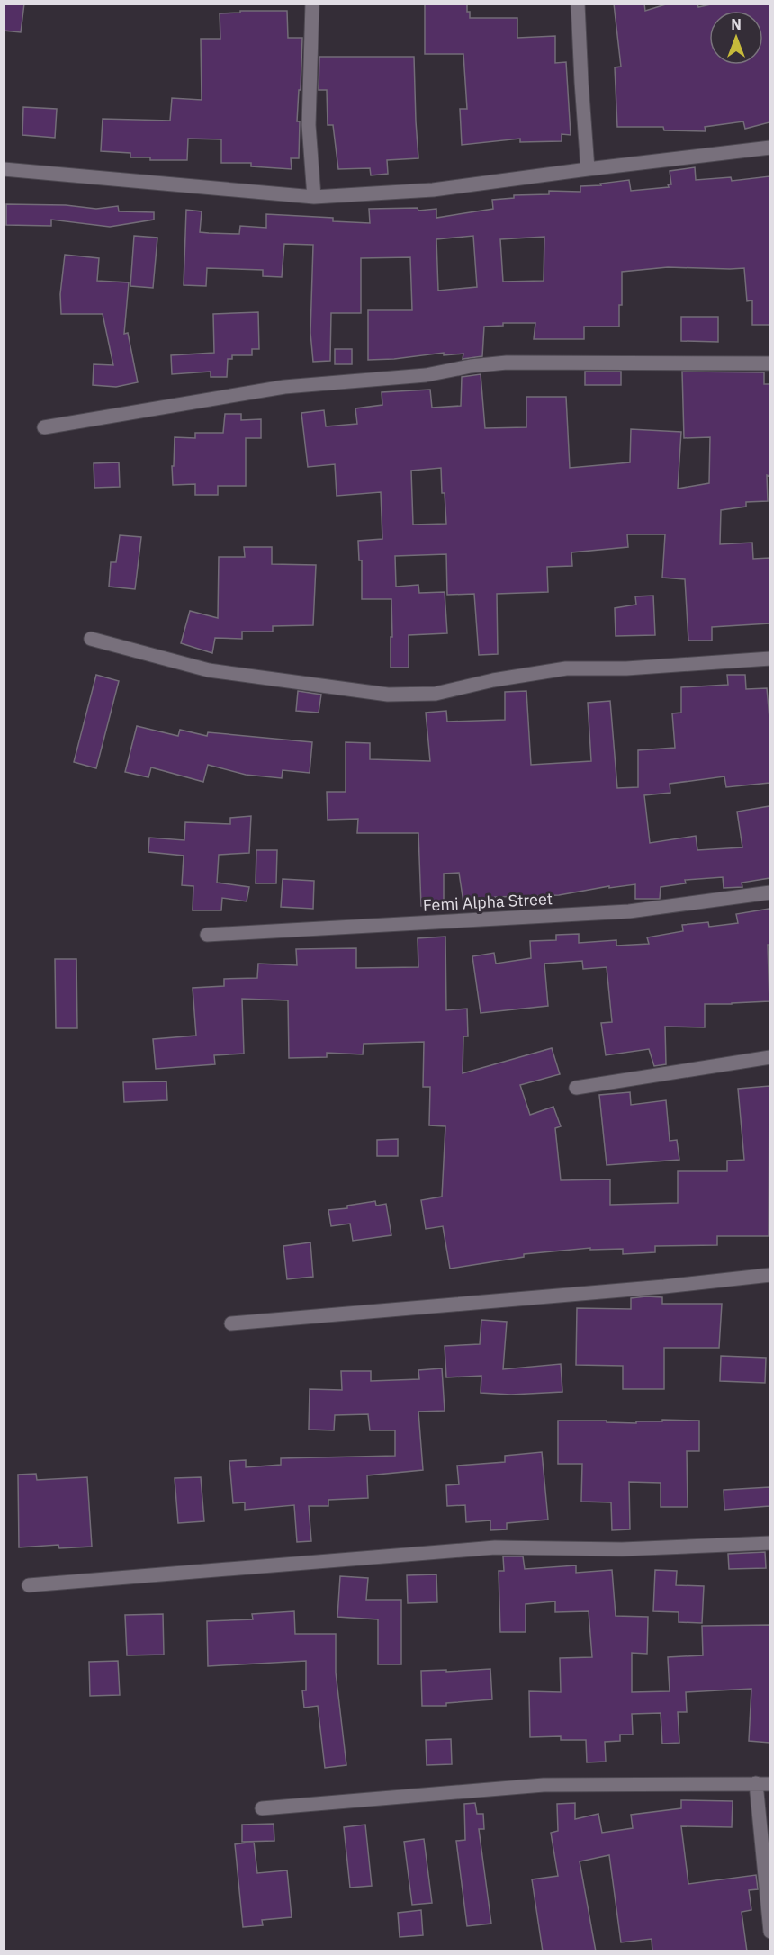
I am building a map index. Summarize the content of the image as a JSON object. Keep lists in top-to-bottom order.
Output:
{
  "streets": {
    "street": ["Femi Alpha Street"]
  },
  "north": "top"
}
